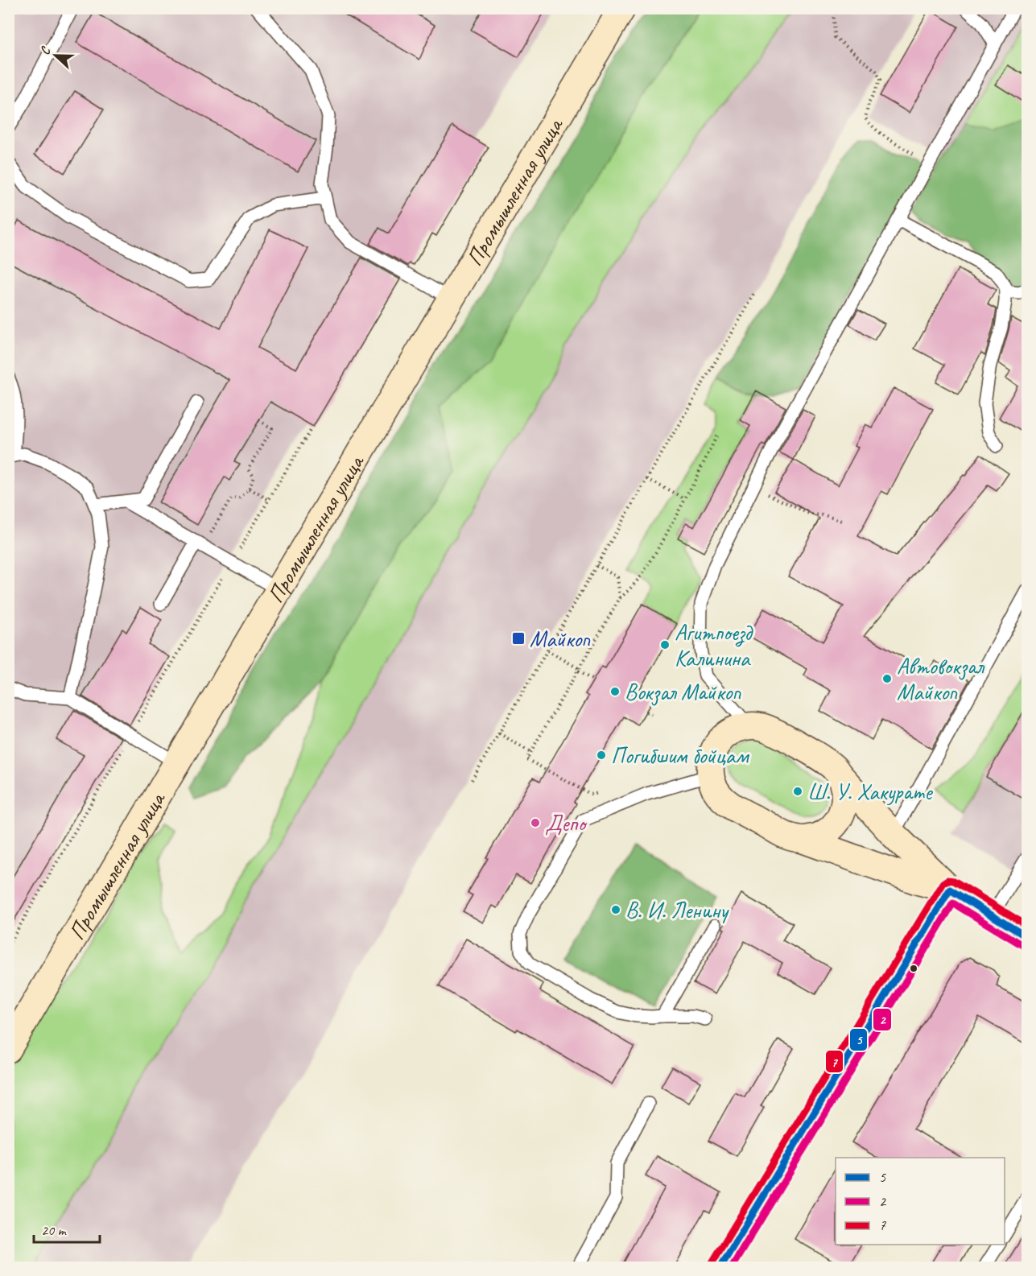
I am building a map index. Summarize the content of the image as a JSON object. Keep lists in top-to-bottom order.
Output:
{
  "streets": {
    "street": ["Промышленная улица"]
  },
  "places": {
    "transit": ["Майкоп"],
    "other": [
      "Агитпоезд Калинина",
      "Автовокзал Майкоп",
      "Вокзал Майкоп",
      "Погибшим бойцам",
      "Ш. У. Хакурате",
      "Депо",
      "В. И. Ленину"
    ]
  },
  "lines": ["transit line 7", "transit line 5", "transit line 2"],
  "legend": ["5", "2", "7"],
  "scale_bar": "20 m",
  "north": "left"
}
